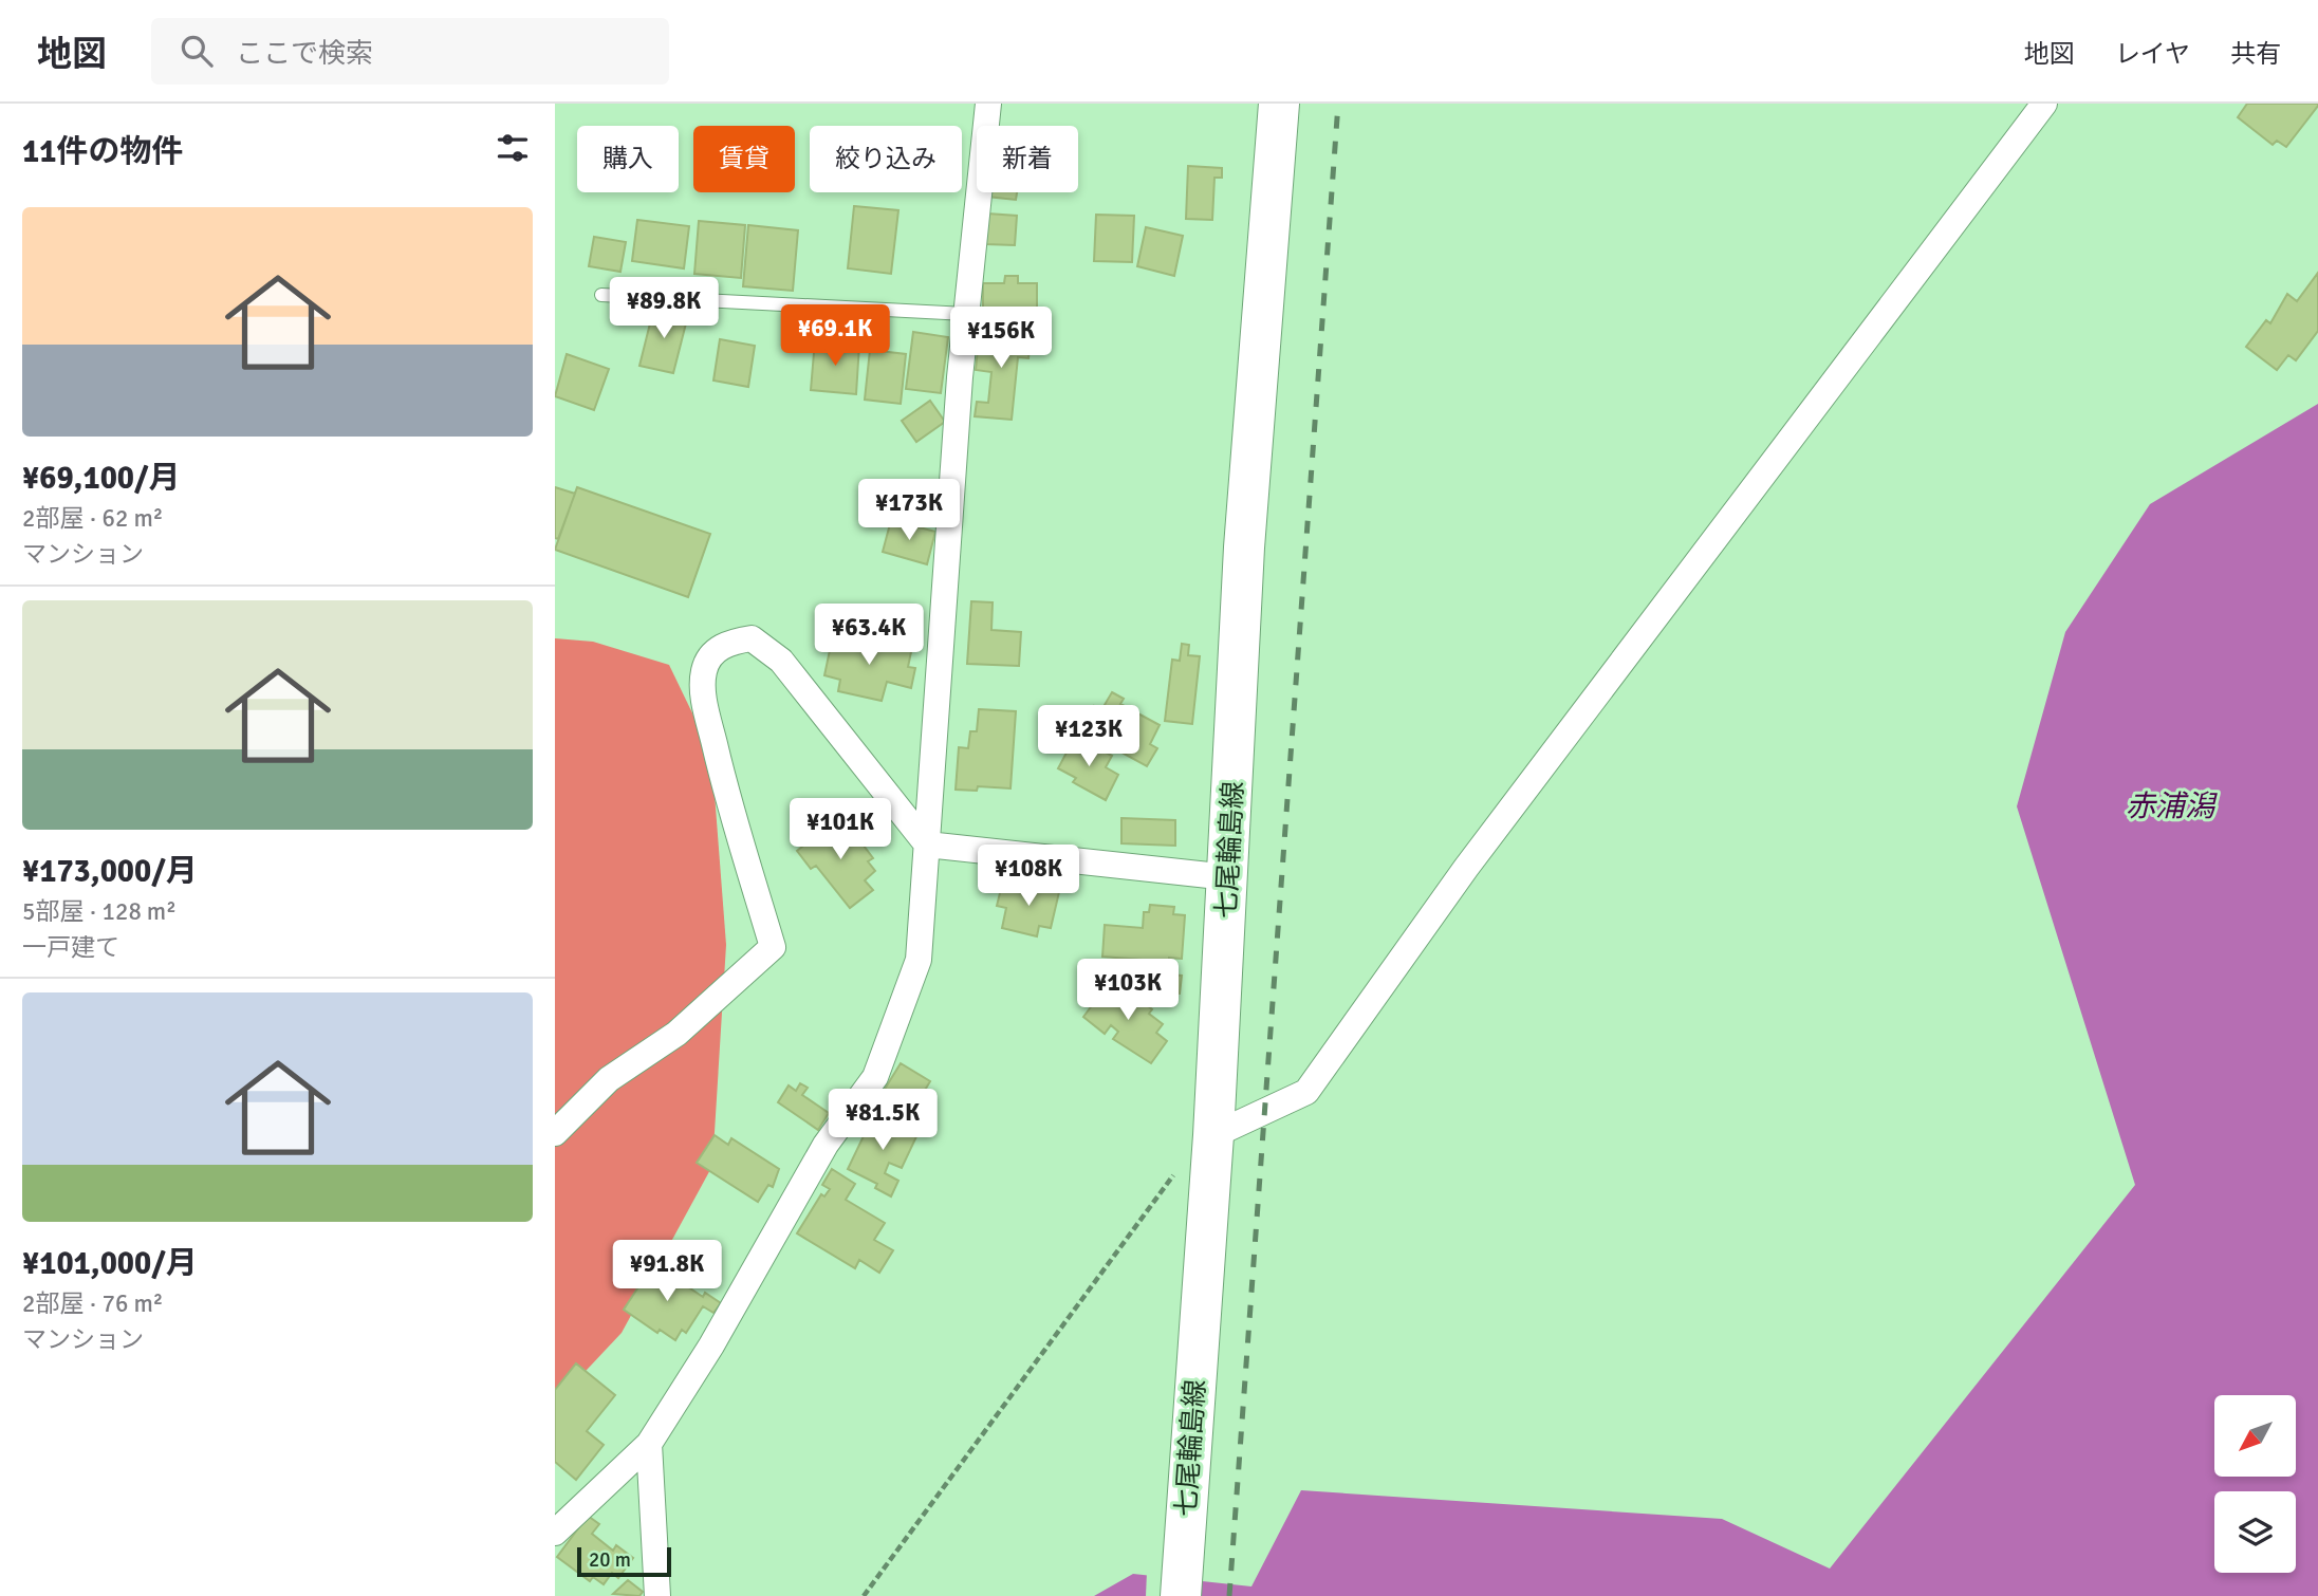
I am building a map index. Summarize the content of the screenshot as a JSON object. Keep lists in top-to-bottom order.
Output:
{
  "streets": {
    "main road": ["七尾輪島線"]
  },
  "water": ["赤浦潟"],
  "scale_bar": "20 m",
  "north": "bottom left",
  "page": {
    "header": "地図",
    "search": "ここで検索",
    "nav": ["地図", "レイヤ", "共有"],
    "heading": "11件の物件",
    "chip": [
      "購入",
      "賃貸",
      "絞り込み",
      "新着"
    ],
    "list": [
      {
        "name": "¥69,100/月",
        "note": "2部屋 · 62 m² · マンション"
      },
      {
        "name": "¥173,000/月",
        "note": "5部屋 · 128 m² · 一戸建て"
      },
      {
        "name": "¥101,000/月",
        "note": "2部屋 · 76 m² · マンション"
      }
    ],
    "price": [
      "¥89.8K",
      "¥69.1K",
      "¥156K",
      "¥173K",
      "¥63.4K",
      "¥123K",
      "¥101K",
      "¥108K",
      "¥103K",
      "¥81.5K",
      "¥91.8K"
    ],
    "scale": "20 m"
  }
}
